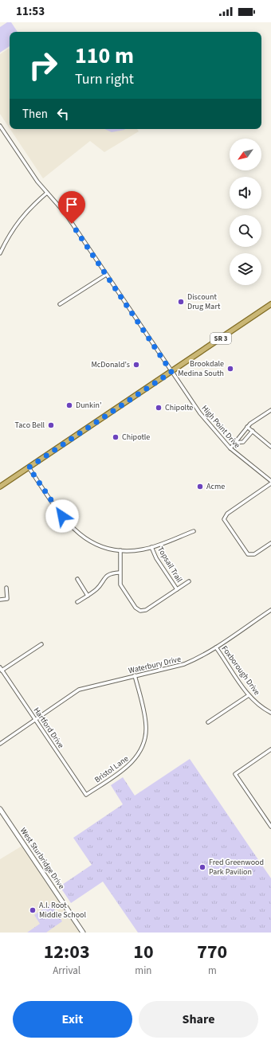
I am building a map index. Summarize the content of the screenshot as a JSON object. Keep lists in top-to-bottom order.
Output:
{
  "streets": {
    "main road": ["SR 3"],
    "street": [
      "High Point Drive",
      "Topsail Trail",
      "Waterbury Drive",
      "Foxborough Drive",
      "Hartford Drive",
      "Bristol Lane",
      "West Sturbridge Drive"
    ]
  },
  "crossings": [
    ["SR 3", "High Point Drive"],
    ["Waterbury Drive", "Foxborough Drive"],
    ["Waterbury Drive", "Hartford Drive"],
    ["Waterbury Drive", "Bristol Lane"],
    ["Hartford Drive", "Bristol Lane"]
  ],
  "places": [
    "Discount Drug Mart",
    "McDonald's",
    "Brookdale Medina South",
    "Dunkin'",
    "Chipolte",
    "Taco Bell",
    "Chipotle",
    "Acme",
    "Fred Greenwood Park Pavilion",
    "A.I. Root Middle School"
  ],
  "north": "bottom left",
  "page": {
    "status": "11:53",
    "turn": ["110 m", "Turn right"],
    "then": "Then",
    "eta": [
      "12:03",
      "Arrival",
      "10",
      "min",
      "770",
      "m"
    ],
    "buttons": ["Exit", "Share"]
  }
}
